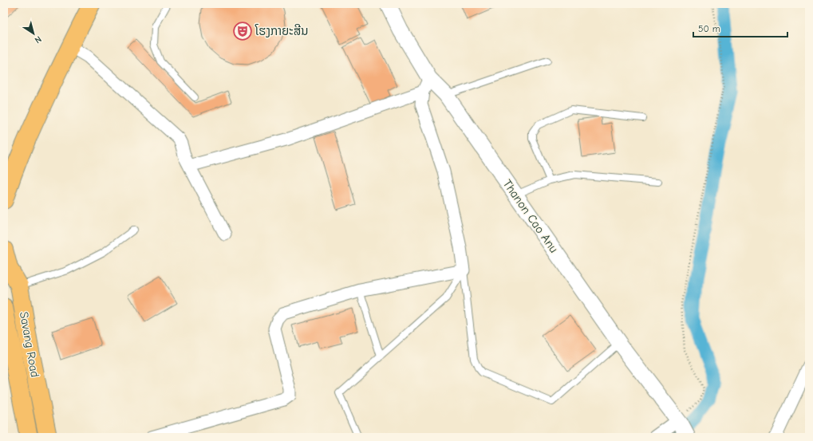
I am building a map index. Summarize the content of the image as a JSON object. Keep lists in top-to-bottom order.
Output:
{
  "streets": {
    "main road": ["Savang Road"],
    "street": ["Thanon Cao Anu"]
  },
  "places": {
    "theatre": ["ໂຮງກາຍະສີນ"]
  },
  "scale_bar": "50 m",
  "north": "bottom right"
}
